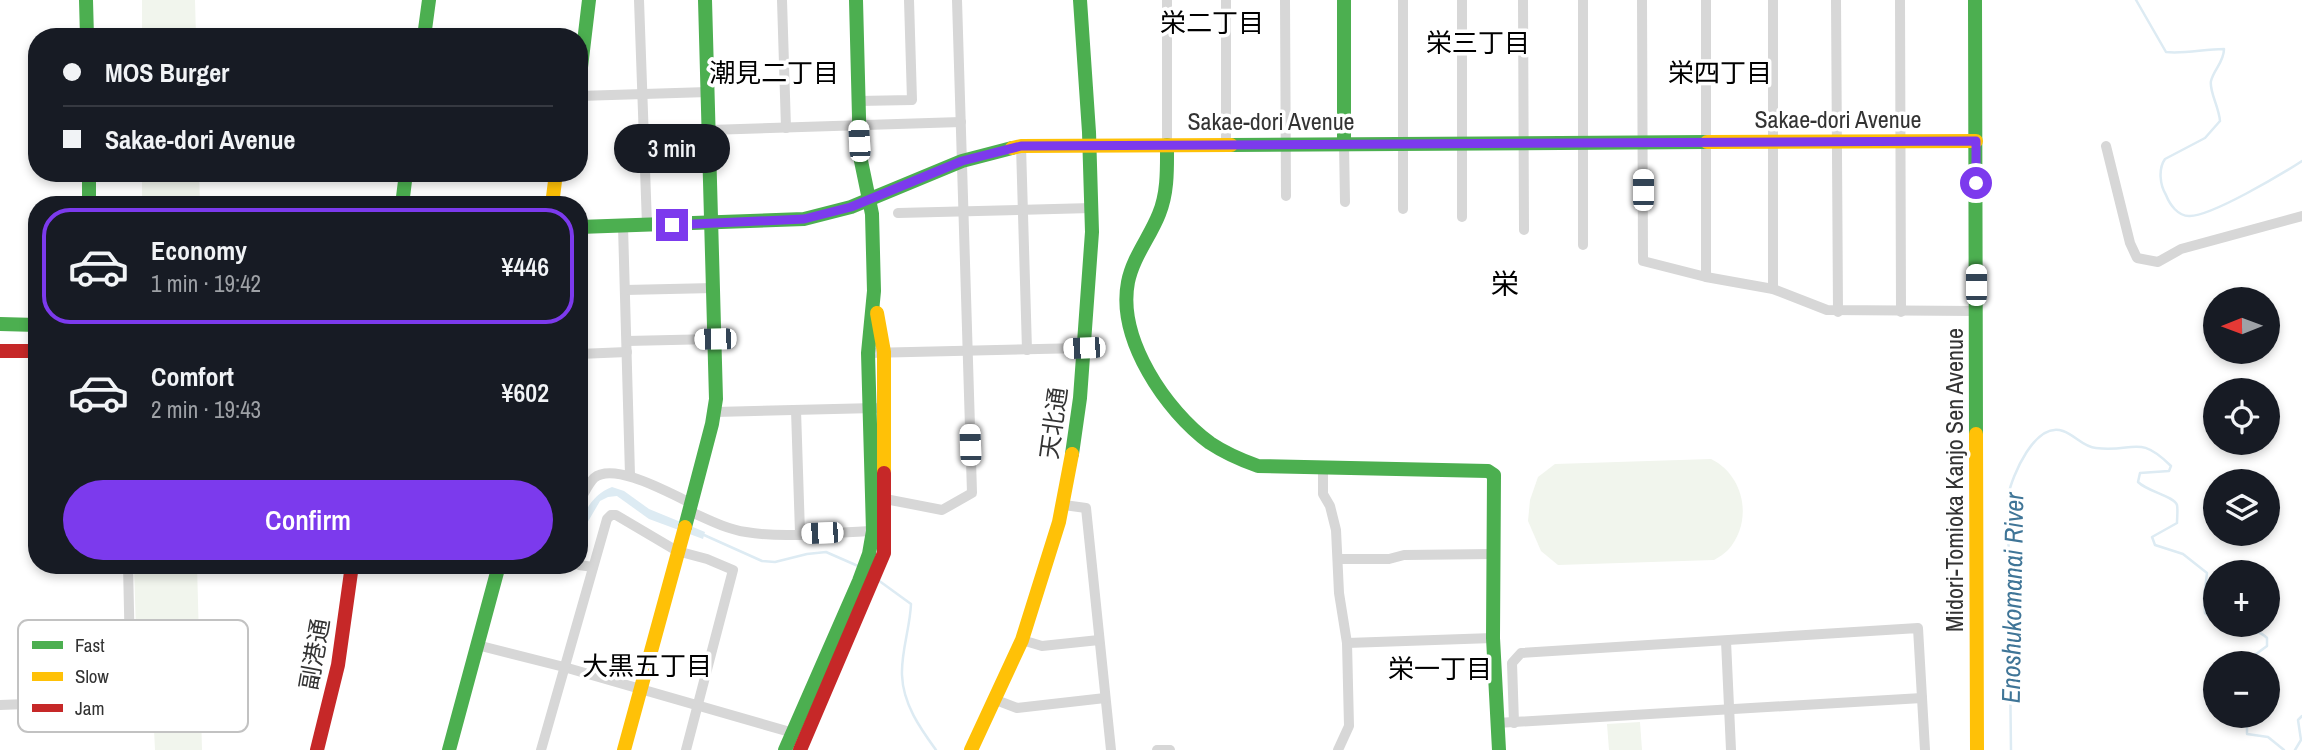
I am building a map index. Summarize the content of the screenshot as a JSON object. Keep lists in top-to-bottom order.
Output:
{
  "streets": {
    "main road": [
      "Sakae-dori Avenue",
      "天北通",
      "Midori-Tomioka Kanjo Sen Avenue",
      "副港通"
    ]
  },
  "crossings": [
    ["Sakae-dori Avenue", "天北通"],
    ["Sakae-dori Avenue", "Midori-Tomioka Kanjo Sen Avenue"]
  ],
  "districts": [
    "栄二丁目",
    "栄三丁目",
    "潮見二丁目",
    "栄四丁目",
    "栄",
    "大黒五丁目",
    "栄一丁目"
  ],
  "water": ["Enoshukomanai River"],
  "legend": ["Fast", "Slow", "Jam"],
  "north": "left",
  "page": {
    "banner": ["MOS Burger", "Sakae-dori Avenue"],
    "bubble": "3 min",
    "list": [
      {
        "name": "Economy",
        "note": "1 min · 19:42",
        "value": "¥446"
      },
      {
        "name": "Comfort",
        "note": "2 min · 19:43",
        "value": "¥602"
      }
    ],
    "map_buttons": ["+", "−"],
    "buttons": "Confirm"
  }
}
